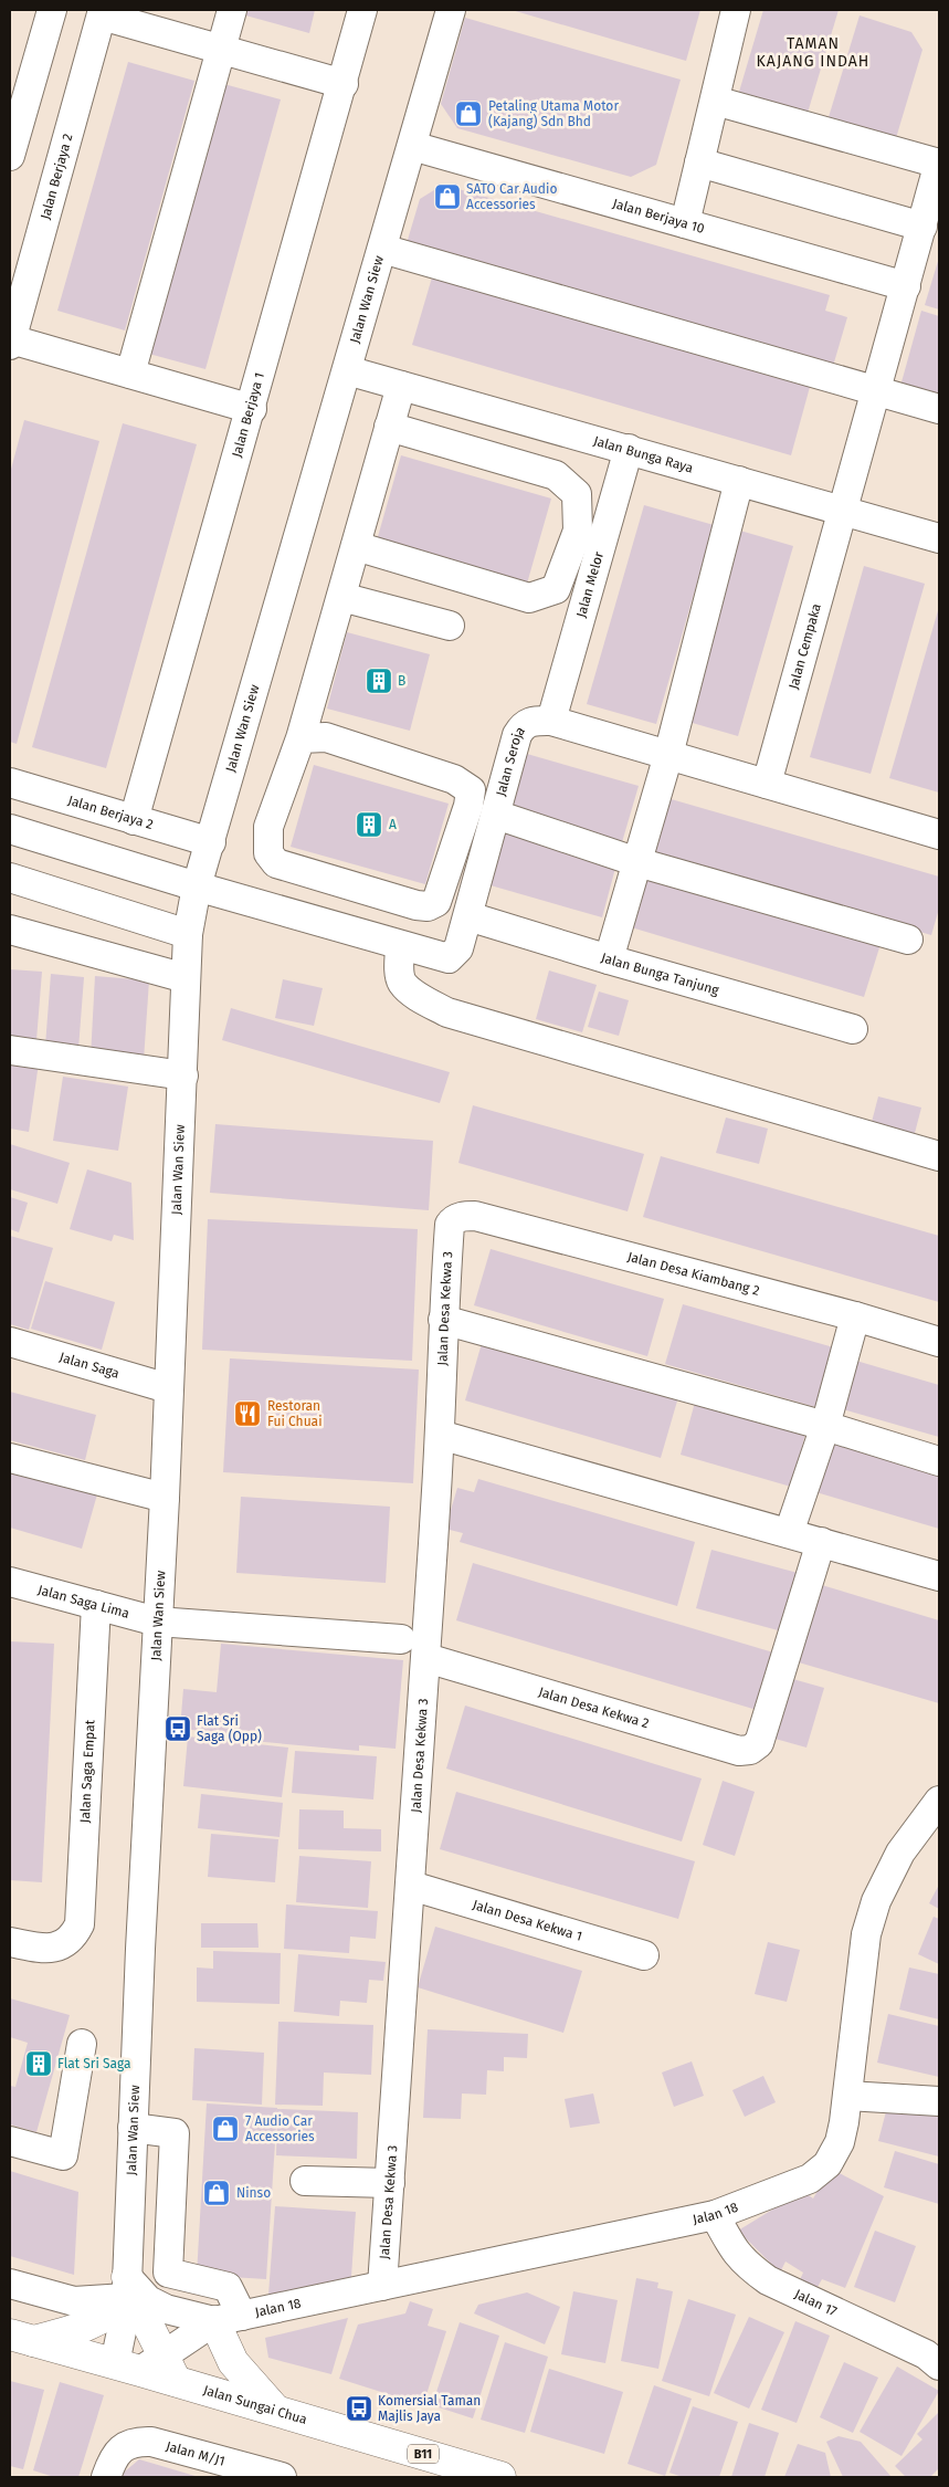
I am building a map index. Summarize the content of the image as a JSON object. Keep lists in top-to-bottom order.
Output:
{
  "streets": {
    "main road": ["Jalan Sungai Chua", "B11"],
    "street": [
      "Jalan Berjaya 2",
      "Jalan Berjaya 10",
      "Jalan Wan Siew",
      "Jalan Berjaya 1",
      "Jalan Bunga Raya",
      "Jalan Melor",
      "Jalan Cempaka",
      "Jalan Seroja",
      "Jalan Bunga Tanjung",
      "Jalan Desa Kiambang 2",
      "Jalan Desa Kekwa 3",
      "Jalan Saga",
      "Jalan Saga Lima",
      "Jalan Desa Kekwa 2",
      "Jalan Saga Empat",
      "Jalan Desa Kekwa 1",
      "Jalan 18",
      "Jalan 17",
      "Jalan M/J1"
    ]
  },
  "crossings": [
    ["Jalan Berjaya 2", "Jalan Wan Siew"],
    ["Jalan Berjaya 2", "Jalan Berjaya 1"],
    ["Jalan Berjaya 10", "Jalan Wan Siew"],
    ["Jalan Wan Siew", "Jalan Bunga Raya"],
    ["Jalan Wan Siew", "Jalan Seroja"],
    ["Jalan Wan Siew", "Jalan Saga"],
    ["Jalan Wan Siew", "Jalan Saga Lima"],
    ["Jalan Wan Siew", "Jalan Sungai Chua"],
    ["Jalan Bunga Raya", "Jalan Melor"],
    ["Jalan Bunga Raya", "Jalan Cempaka"],
    ["Jalan Melor", "Jalan Seroja"],
    ["Jalan Cempaka", "Jalan Seroja"],
    ["Jalan Seroja", "Jalan Bunga Tanjung"],
    ["Jalan Desa Kiambang 2", "Jalan Desa Kekwa 3"],
    ["Jalan Desa Kekwa 3", "Jalan Desa Kekwa 2"],
    ["Jalan Desa Kekwa 3", "Jalan Desa Kekwa 1"],
    ["Jalan Desa Kekwa 3", "Jalan 18"],
    ["Jalan Saga Lima", "Jalan Saga Empat"],
    ["Jalan 18", "Jalan 17"]
  ],
  "districts": ["TAMAN KAJANG INDAH"],
  "places": {
    "shop": [
      "Petaling Utama Motor (Kajang) Sdn Bhd",
      "SATO Car Audio Accessories",
      "7 Audio Car Accessories",
      "Ninso"
    ],
    "building": ["B", "A", "Flat Sri Saga"],
    "restaurant": ["Restoran Fui Chuai"],
    "bus stop": ["Flat Sri Saga (Opp)", "Komersial Taman Majlis Jaya"]
  }
}
